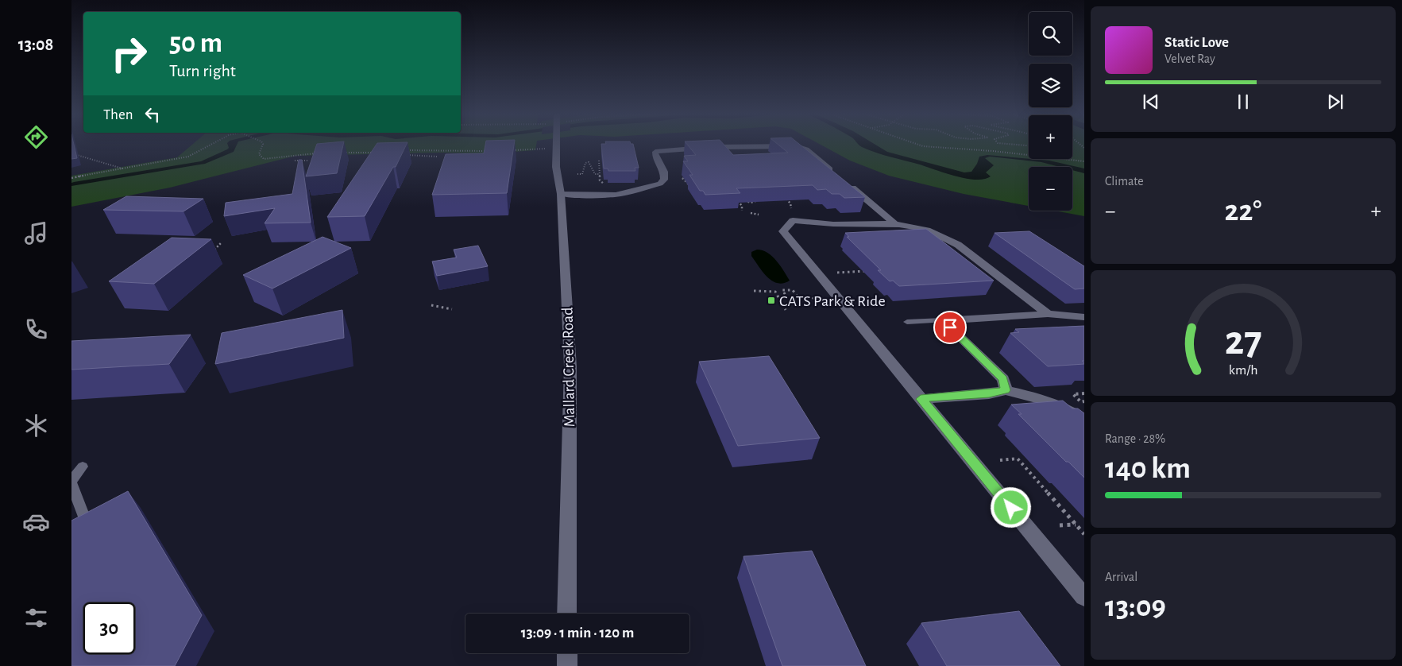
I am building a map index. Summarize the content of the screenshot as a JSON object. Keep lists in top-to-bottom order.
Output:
{
  "streets": {
    "street": ["Mallard Creek Road"]
  },
  "places": {
    "transit": ["CATS Park & Ride"]
  },
  "page": {
    "tabs": "13:08",
    "map_buttons": ["+", "−"],
    "turn": ["50 m", "Turn right"],
    "song": ["Static Love", "Velvet Ray"],
    "then": "Then",
    "tile": [
      "Climate",
      ["Range · 28%", "140 km"],
      ["Arrival", "13:09"]
    ],
    "heat": ["−", "22°", "+"],
    "limit": "30",
    "trip": "13:09 · 1 min · 120 m",
    "gauge": ["27", "km/h"]
  }
}
